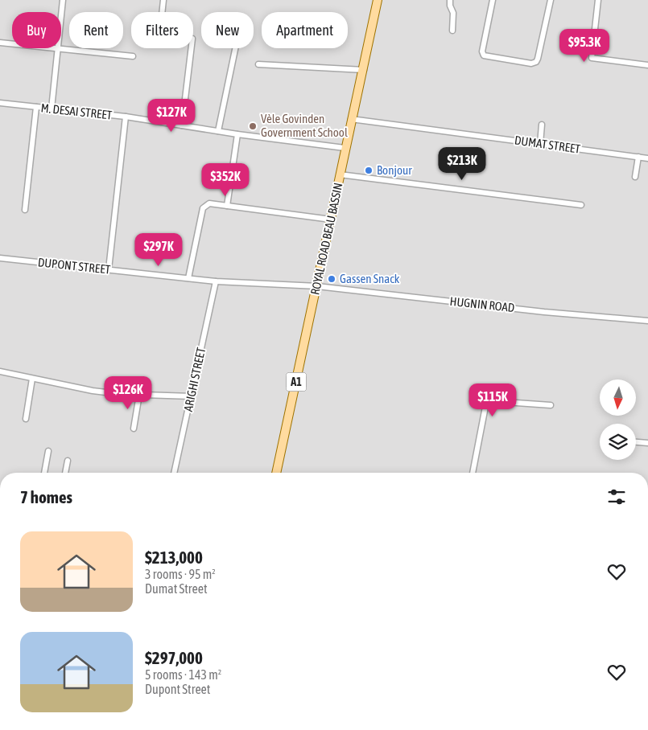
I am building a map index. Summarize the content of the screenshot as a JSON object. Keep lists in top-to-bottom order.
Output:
{
  "streets": {
    "main road": ["ROYAL ROAD BEAU BASSIN", "A1"],
    "street": [
      "M. DESAI STREET",
      "DUMAT STREET",
      "DUPONT STREET",
      "HUGNIN ROAD",
      "ARIGHI STREET"
    ]
  },
  "crossings": [
    ["M. DESAI STREET", "ROYAL ROAD BEAU BASSIN"],
    ["DUMAT STREET", "ROYAL ROAD BEAU BASSIN"],
    ["ROYAL ROAD BEAU BASSIN", "DUPONT STREET"],
    ["ROYAL ROAD BEAU BASSIN", "HUGNIN ROAD"],
    ["DUPONT STREET", "HUGNIN ROAD"],
    ["DUPONT STREET", "ARIGHI STREET"]
  ],
  "places": ["Vèle Govinden Government School", "Bonjour", "Gassen Snack"],
  "north": "bottom",
  "page": {
    "chip": [
      "Buy",
      "Rent",
      "Filters",
      "New",
      "Apartment"
    ],
    "price": [
      "$95.3K",
      "$127K",
      "$213K",
      "$352K",
      "$297K",
      "$126K",
      "$115K"
    ],
    "heading": "7 homes",
    "list": [
      {
        "name": "$213,000",
        "note": "3 rooms · 95 m² · Dumat Street"
      },
      {
        "name": "$297,000",
        "note": "5 rooms · 143 m² · Dupont Street"
      }
    ]
  }
}
